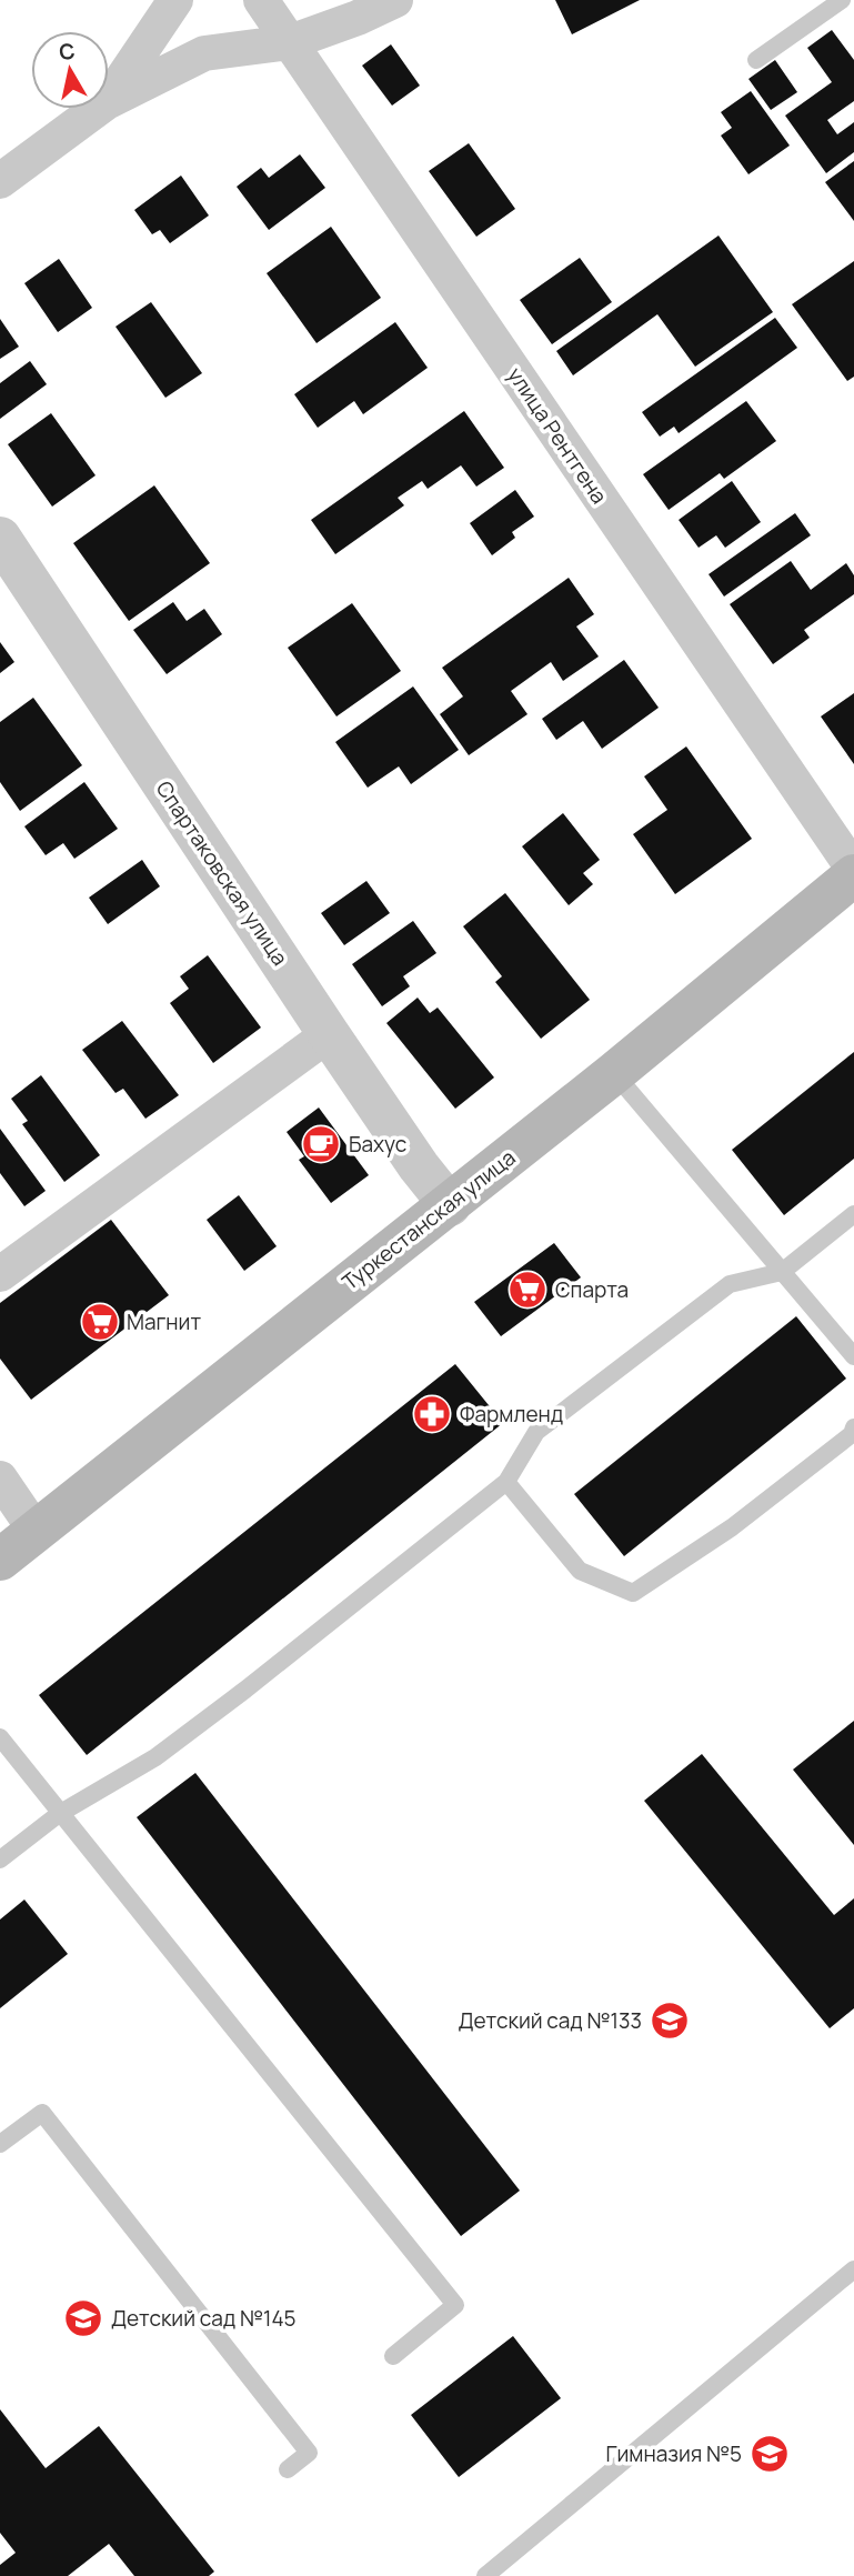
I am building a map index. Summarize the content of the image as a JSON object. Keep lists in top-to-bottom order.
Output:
{
  "streets": {
    "main road": ["Туркестанская улица"],
    "street": ["улица Рентгена", "Спартаковская улица"]
  },
  "crossings": [
    ["улица Рентгена", "Туркестанская улица"],
    ["Спартаковская улица", "Туркестанская улица"]
  ],
  "places": {
    "cafe": ["Бахус"],
    "supermarket": ["Спарта", "Магнит"],
    "pharmacy": ["Фармленд"],
    "school or university": ["Детский сад №133", "Детский сад №145", "Гимназия №5"]
  },
  "north": "top"
}
